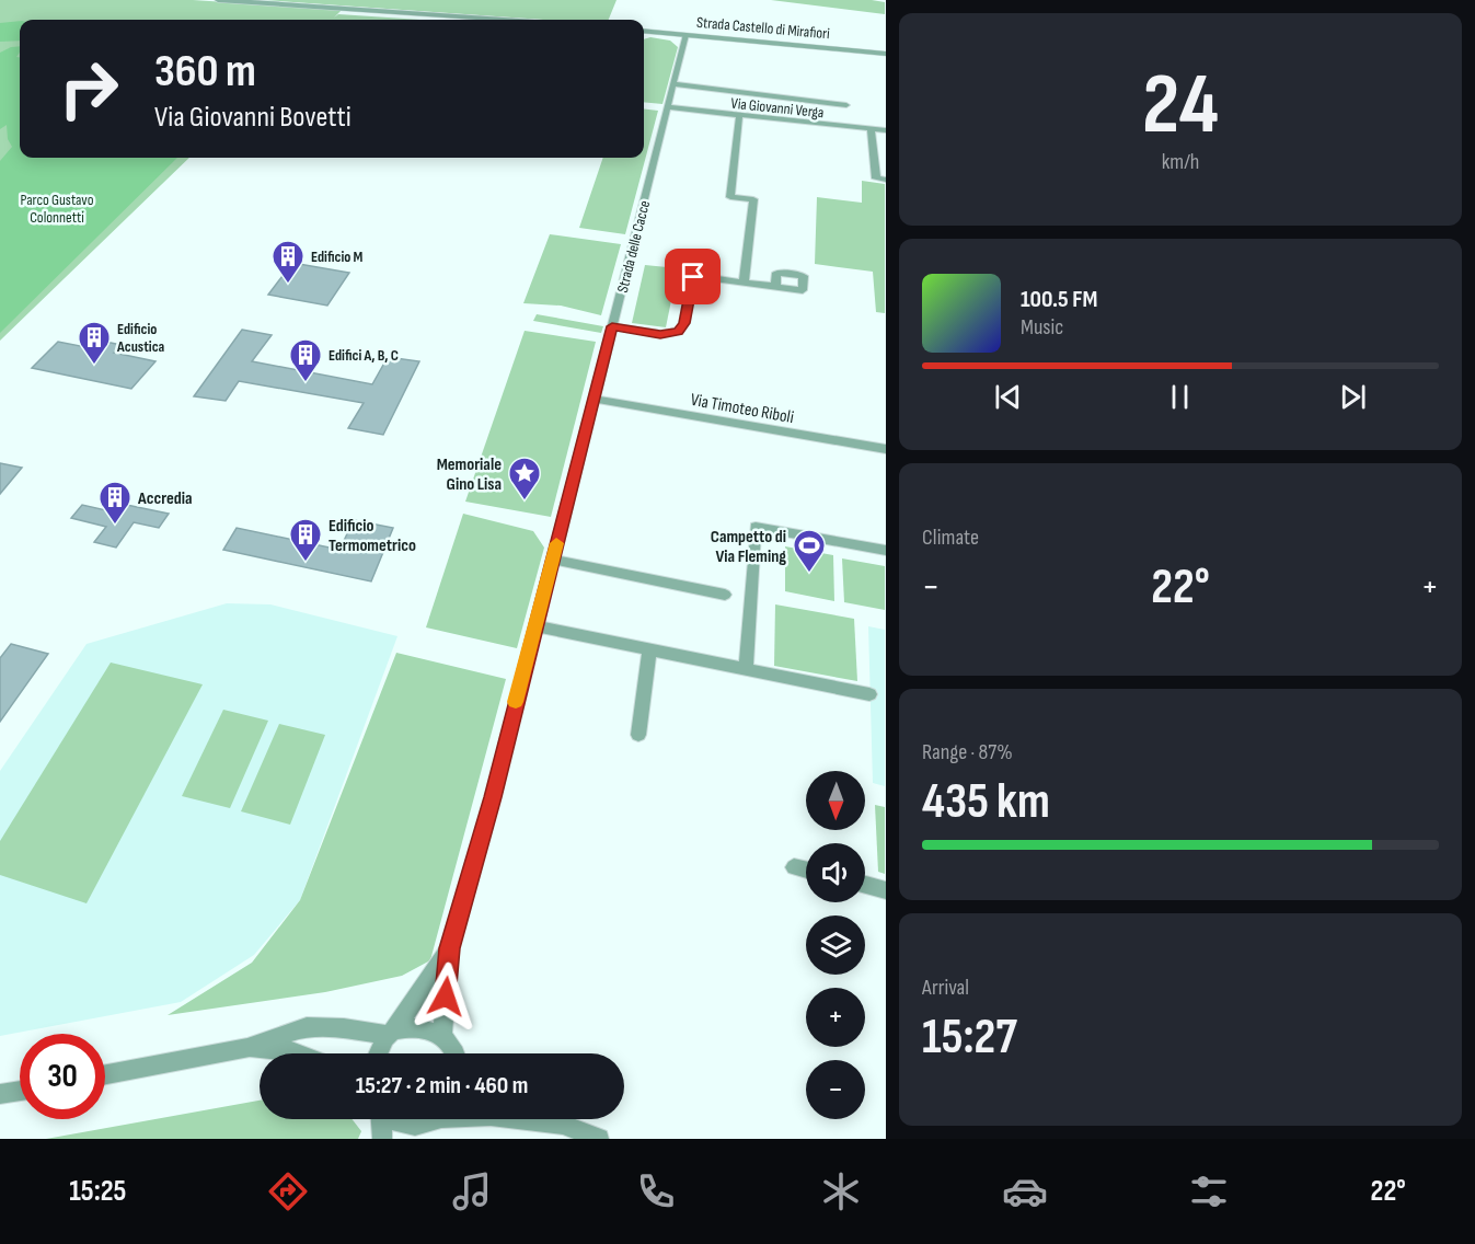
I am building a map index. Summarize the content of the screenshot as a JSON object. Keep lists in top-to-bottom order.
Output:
{
  "streets": {
    "street": [
      "Strada Castello di Mirafiori",
      "Via Giovanni Verga",
      "Strada delle Cacce",
      "Via Timoteo Riboli"
    ]
  },
  "crossings": [
    ["Strada Castello di Mirafiori", "Strada delle Cacce"],
    ["Via Giovanni Verga", "Strada delle Cacce"],
    ["Strada delle Cacce", "Via Timoteo Riboli"]
  ],
  "parks": ["Parco Gustavo Colonnetti"],
  "places": {
    "building": [
      "Edificio M",
      "Edificio Acustica",
      "Edifici A, B, C",
      "Accredia",
      "Edificio Termometrico"
    ],
    "place": ["Memoriale Gino Lisa"],
    "sports": ["Campetto di Via Fleming"]
  },
  "north": "bottom",
  "page": {
    "tile": [
      ["24", "km/h"],
      "Climate",
      ["Range · 87%", "435 km"],
      ["Arrival", "15:27"]
    ],
    "turn": ["360 m", "Via Giovanni Bovetti"],
    "song": ["100.5 FM", "Music"],
    "heat": ["−", "22°", "+"],
    "map_buttons": ["+", "−"],
    "limit": "30",
    "trip": "15:27 · 2 min · 460 m",
    "tabs": ["15:25", "22°"]
  }
}
